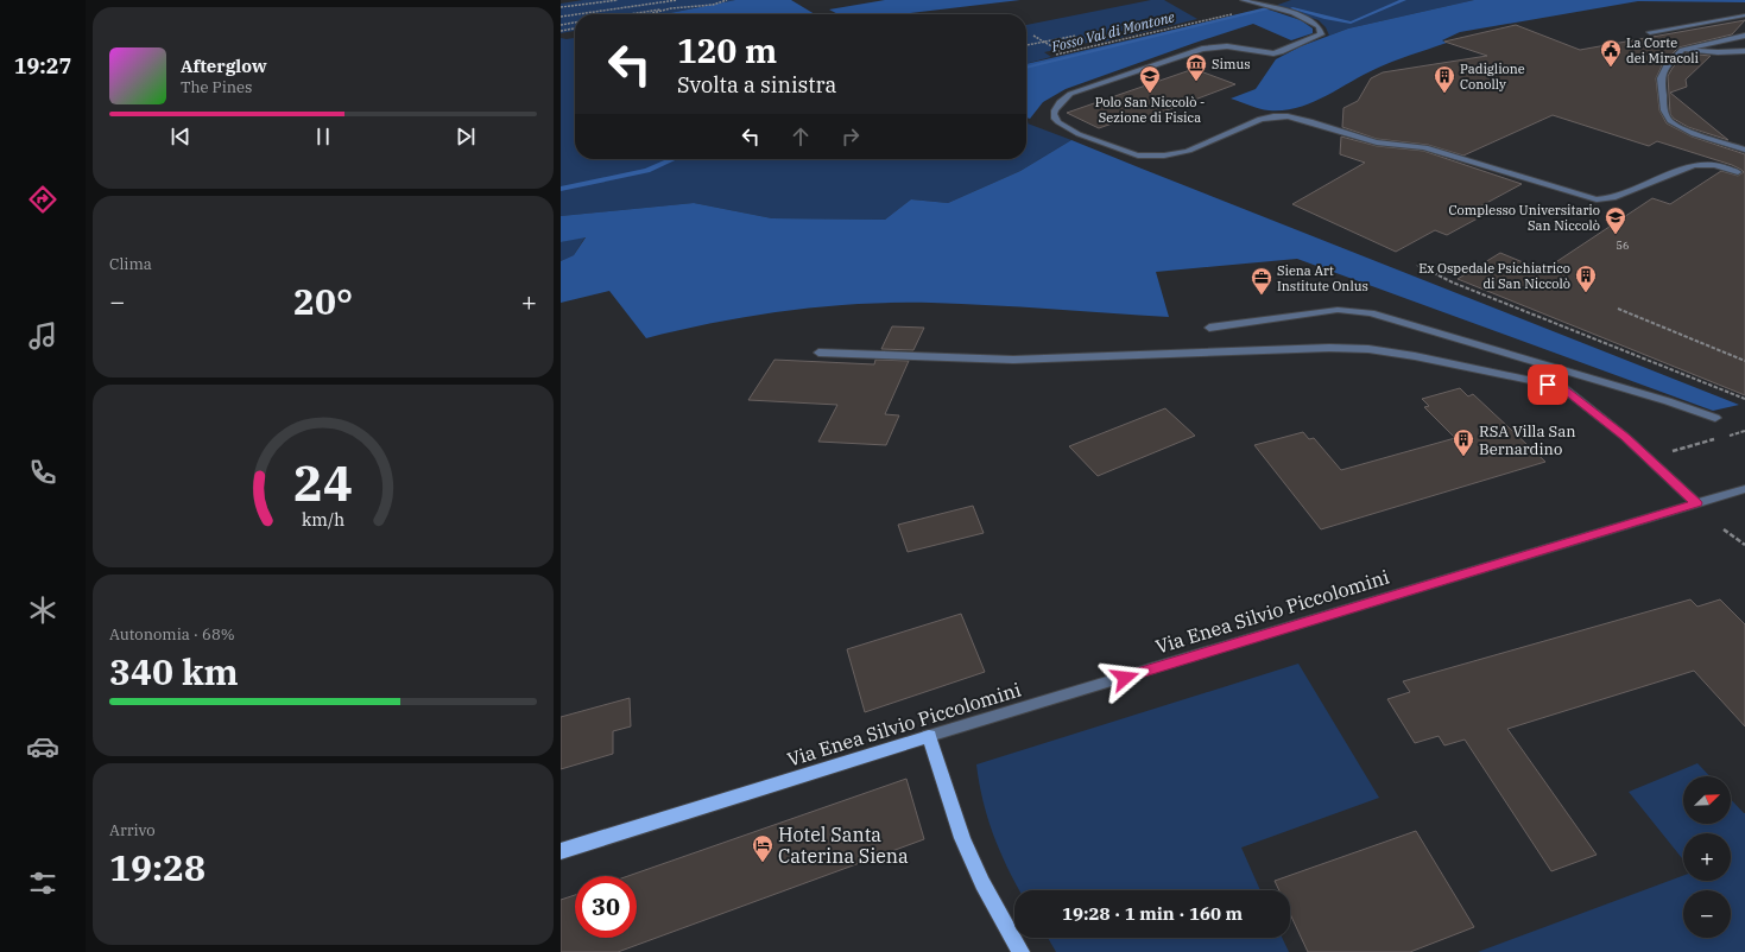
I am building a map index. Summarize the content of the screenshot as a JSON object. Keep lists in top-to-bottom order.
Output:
{
  "streets": {
    "main road": ["Via Enea Silvio Piccolomini"]
  },
  "water": ["Fosso Val di Montone"],
  "places": {
    "public building": ["La Corte dei Miracoli"],
    "museum": ["Simus"],
    "school or university": ["Polo San Niccolò - Sezione di Fisica", "Complesso Universitario San Niccolò"],
    "building": ["Padiglione Conolly", "Ex Ospedale Psichiatrico di San Niccolò", "RSA Villa San Bernardino"],
    "office": ["Siena Art Institute Onlus"],
    "hotel": ["Hotel Santa Caterina Siena"]
  },
  "house_numbers": ["56"],
  "north": "top right",
  "page": {
    "tabs": "19:27",
    "turn": ["120 m", "Svolta a sinistra"],
    "song": ["Afterglow", "The Pines"],
    "tile": [
      "Clima",
      ["Autonomia · 68%", "340 km"],
      ["Arrivo", "19:28"]
    ],
    "heat": ["−", "20°", "+"],
    "map_buttons": ["+", "−"],
    "limit": "30",
    "trip": "19:28 · 1 min · 160 m",
    "gauge": ["24", "km/h"]
  }
}
